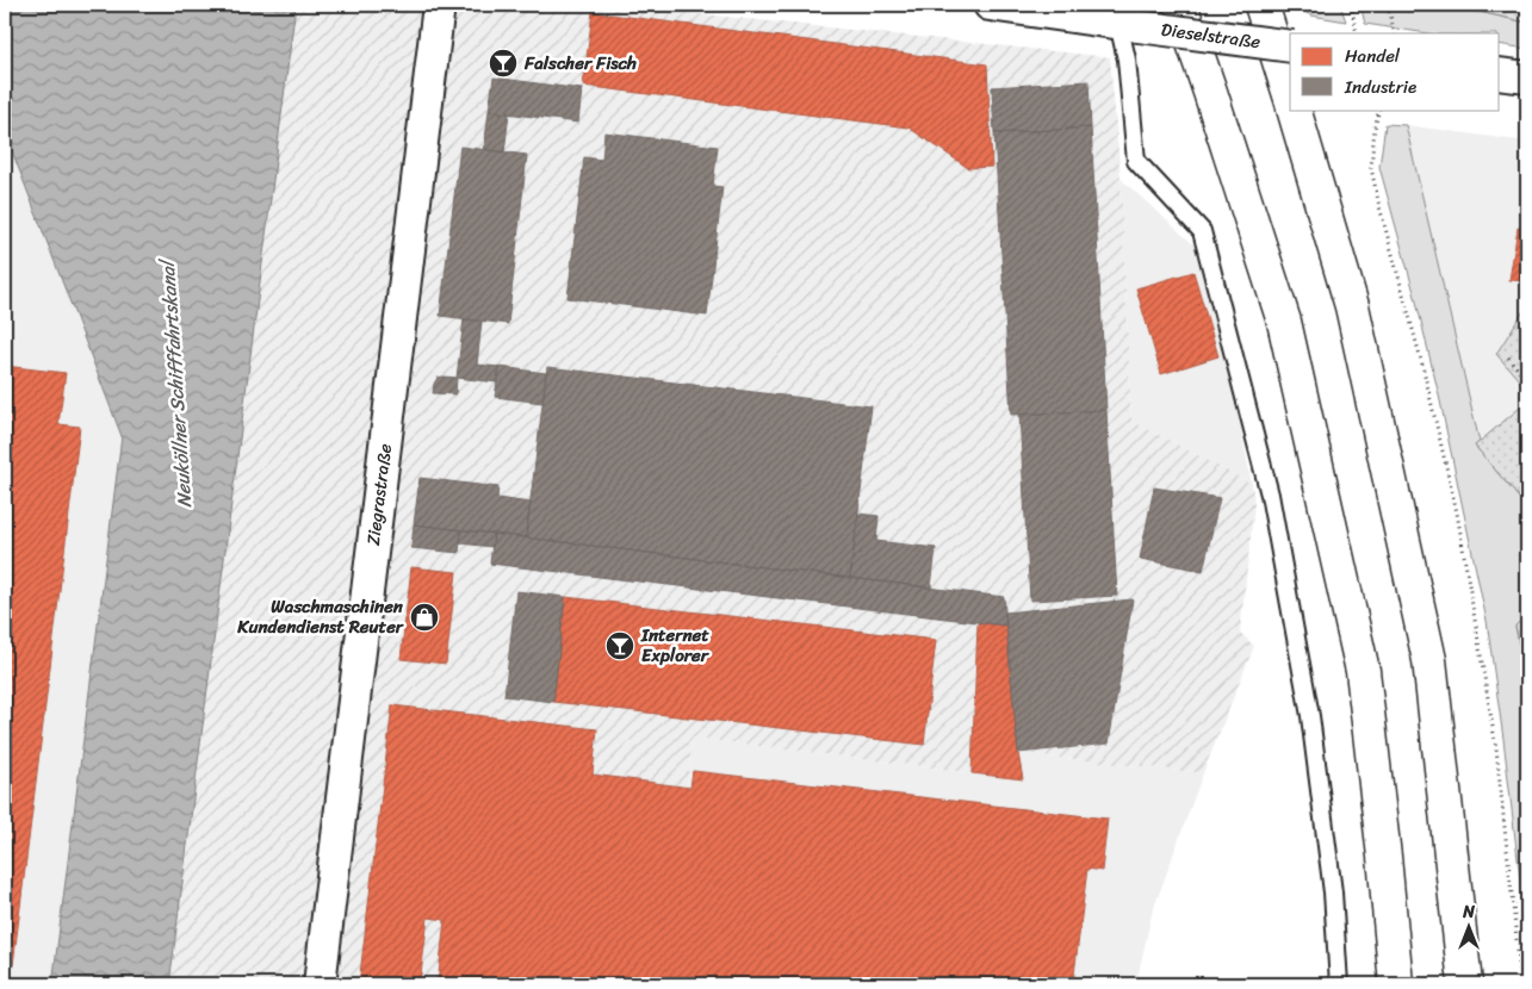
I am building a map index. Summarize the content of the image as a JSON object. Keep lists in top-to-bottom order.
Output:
{
  "streets": {
    "street": ["Dieselstraße", "Ziegrastraße"]
  },
  "water": ["Neuköllner Schifffahrtskanal"],
  "places": {
    "bar": ["Falscher Fisch", "Internet Explorer"],
    "shop": ["Waschmaschinen Kundendienst Reuter"]
  },
  "legend": ["Handel", "Industrie"],
  "north": "top"
}
